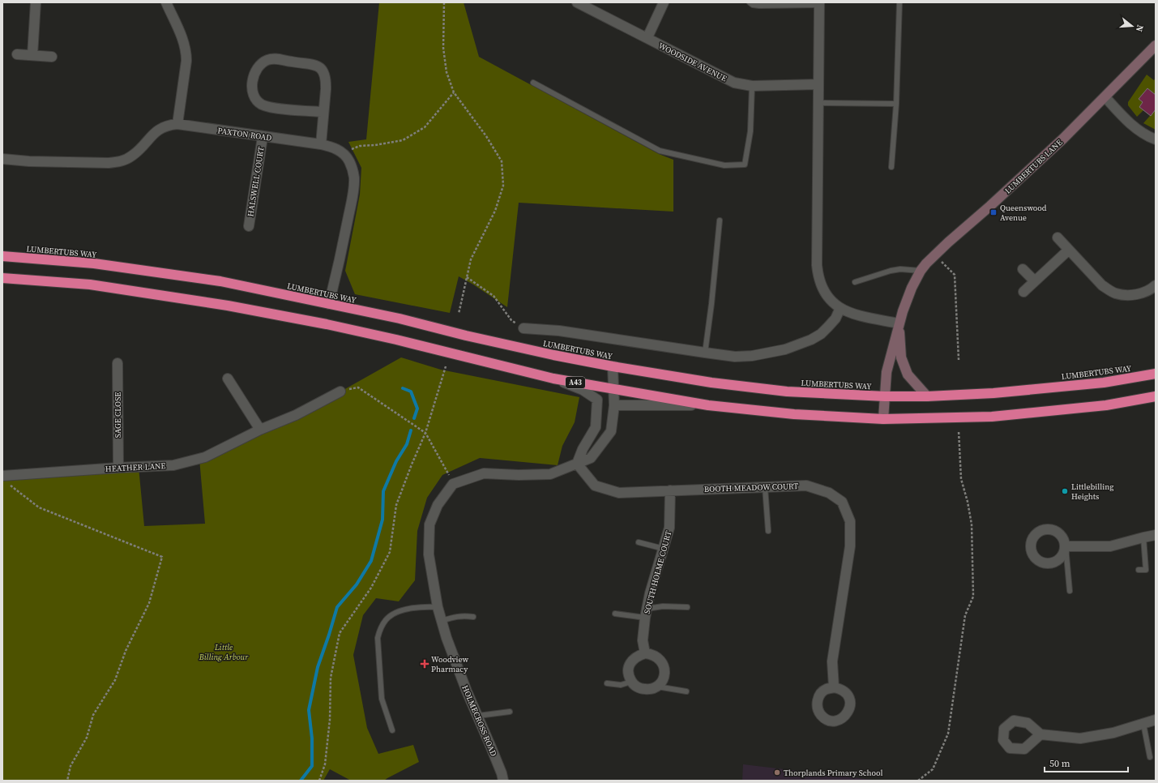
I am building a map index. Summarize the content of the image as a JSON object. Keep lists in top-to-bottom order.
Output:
{
  "streets": {
    "highway": ["LUMBERTUBS WAY", "A43"],
    "street": [
      "WOODSIDE AVENUE",
      "PAXTON ROAD",
      "LUMBERTUBS LANE",
      "HALSWELL COURT",
      "SAGE CLOSE",
      "HEATHER LANE",
      "BOOTH MEADOW COURT",
      "SOUTH HOLME COURT",
      "HOLMECROSS ROAD"
    ]
  },
  "crossings": [
    ["PAXTON ROAD", "HALSWELL COURT"],
    ["LUMBERTUBS LANE", "LUMBERTUBS WAY"],
    ["LUMBERTUBS LANE", "A43"],
    ["SAGE CLOSE", "HEATHER LANE"],
    ["BOOTH MEADOW COURT", "SOUTH HOLME COURT"]
  ],
  "parks": ["Little Billing Arbour"],
  "places": {
    "transit": ["Queenswood Avenue"],
    "other": ["Littlebilling Heights", "Thorplands Primary School"],
    "health": ["Woodview Pharmacy"]
  },
  "scale_bar": "50 m",
  "north": "right"
}
